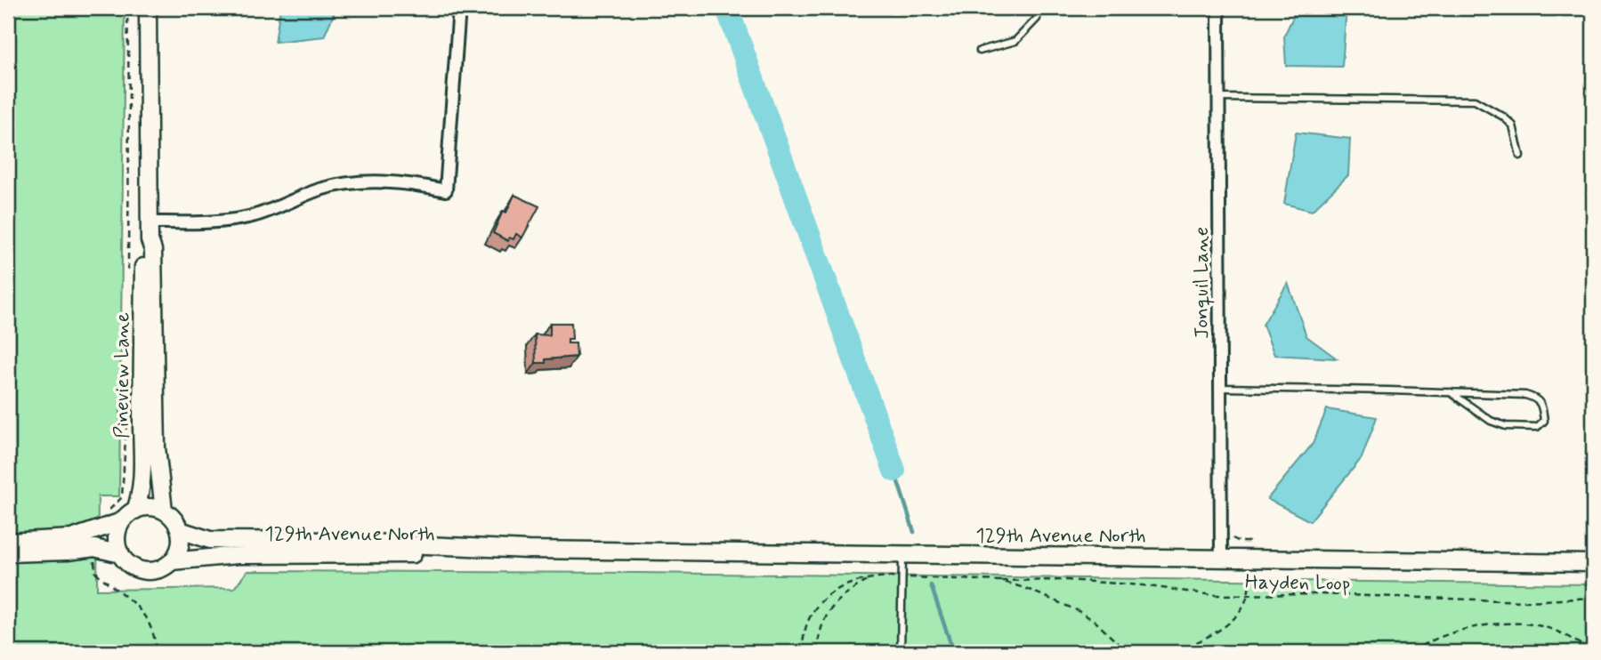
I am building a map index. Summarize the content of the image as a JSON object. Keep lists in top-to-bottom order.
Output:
{
  "streets": {
    "main road": ["Pineview Lane", "129th Avenue North"],
    "street": ["Jonquil Lane"],
    "path": ["Hayden Loop"]
  },
  "crossings": [
    ["Jonquil Lane", "129th Avenue North"],
    ["Pineview Lane", "129th Avenue North"]
  ]
}
